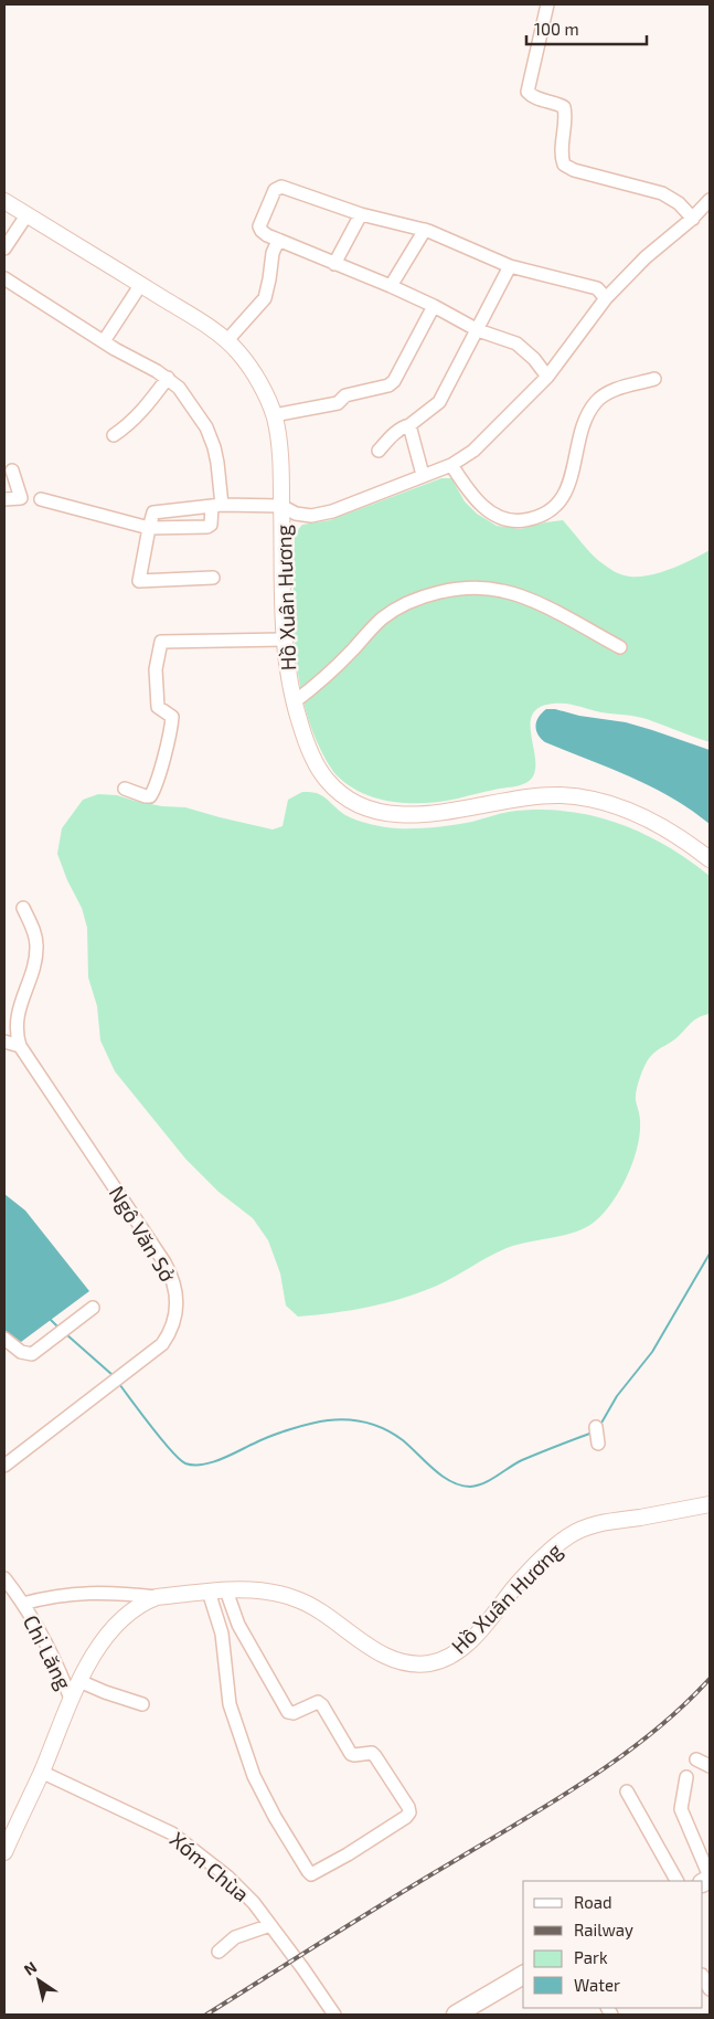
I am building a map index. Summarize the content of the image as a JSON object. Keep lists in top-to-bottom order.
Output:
{
  "streets": {
    "main road": ["Hồ Xuân Hương"],
    "street": ["Ngô Văn Sở", "Chi Lăng", "Xóm Chùa"]
  },
  "crossings": [
    ["Hồ Xuân Hương", "Chi Lăng"],
    ["Hồ Xuân Hương", "Xóm Chùa"]
  ],
  "legend": [
    "Road",
    "Railway",
    "Park",
    "Water"
  ],
  "scale_bar": "100 m",
  "north": "top left"
}
